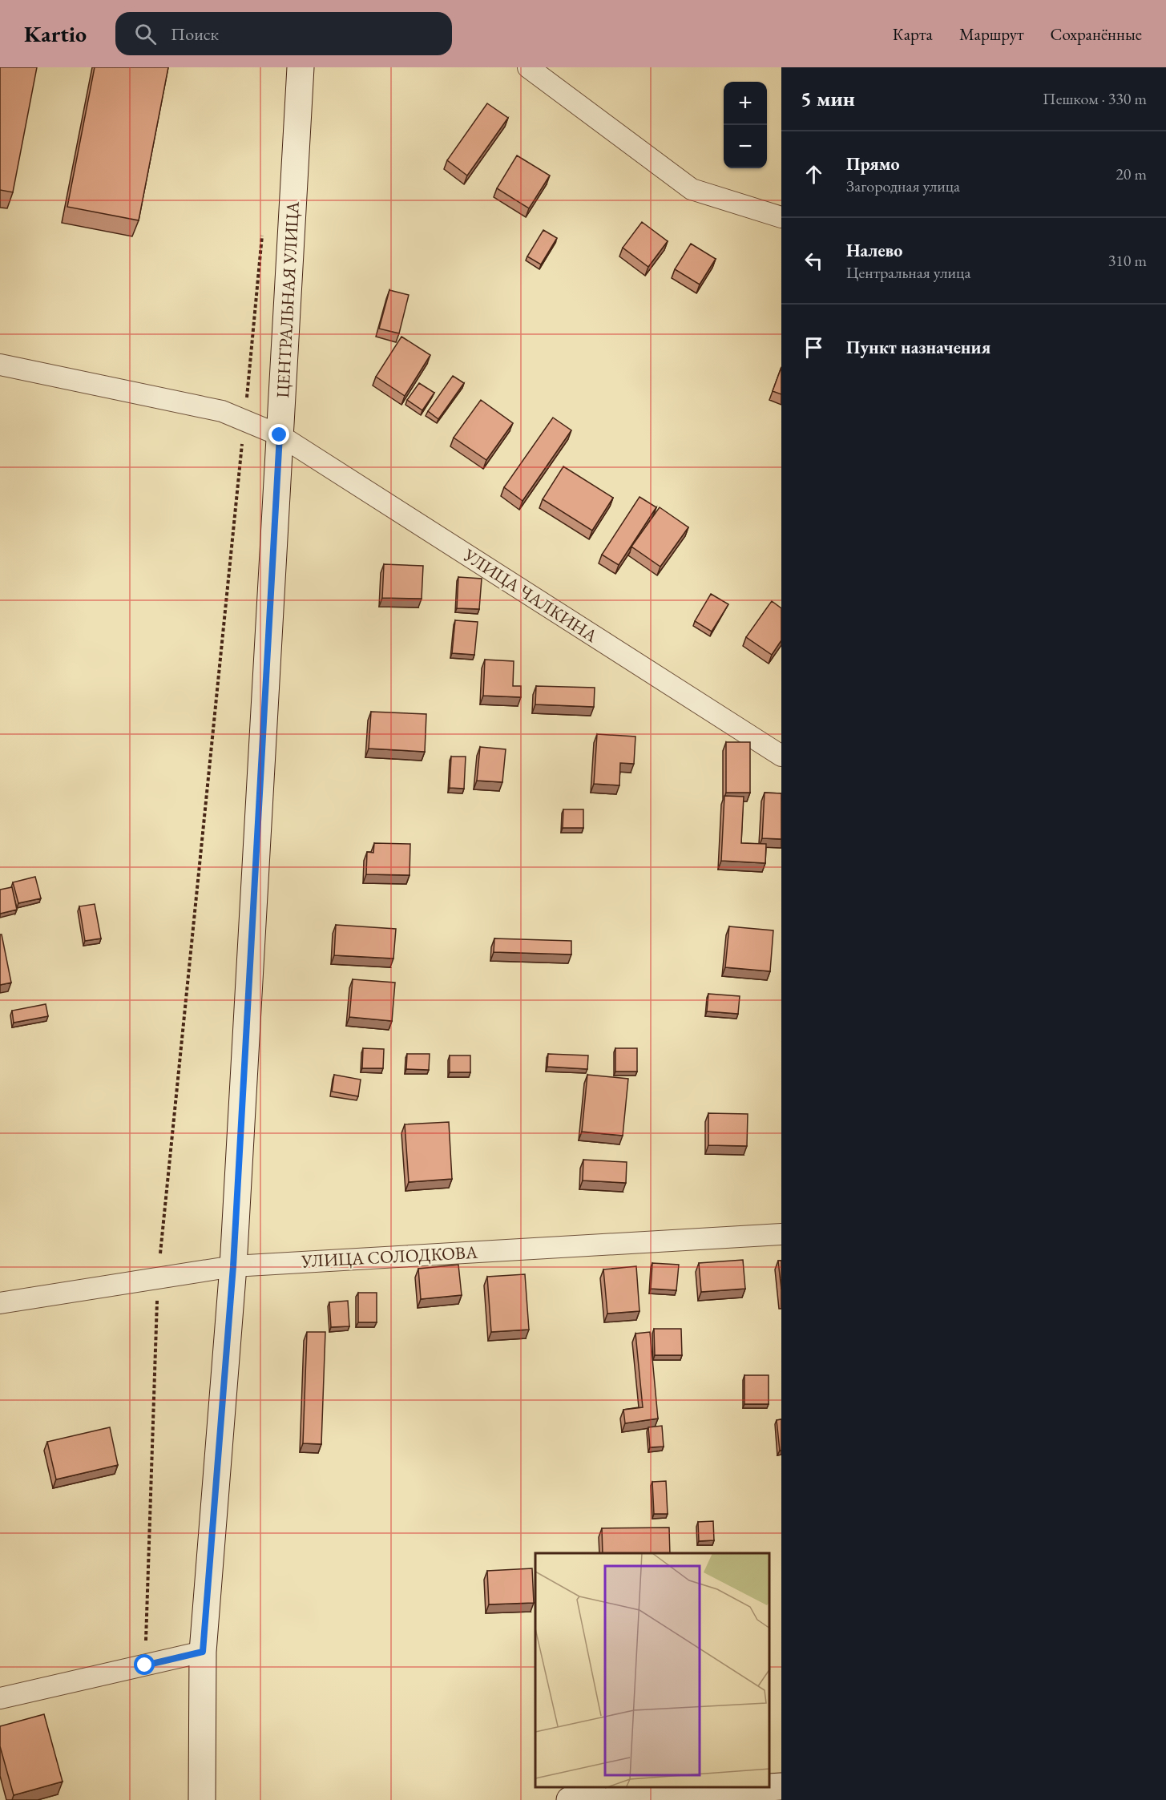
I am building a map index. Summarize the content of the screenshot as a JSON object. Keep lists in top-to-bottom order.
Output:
{
  "streets": {
    "street": ["ЦЕНТРАЛЬНАЯ УЛИЦА", "УЛИЦА ЧАЛКИНА", "УЛИЦА СОЛОДКОВА"]
  },
  "crossings": [
    ["ЦЕНТРАЛЬНАЯ УЛИЦА", "УЛИЦА ЧАЛКИНА"],
    ["ЦЕНТРАЛЬНАЯ УЛИЦА", "УЛИЦА СОЛОДКОВА"]
  ],
  "page": {
    "header": "Kartio",
    "search": "Поиск",
    "nav": ["Карта", "Маршрут", "Сохранённые"],
    "heading": ["5 мин", "Пешком · 330 m"],
    "map_buttons": ["+", "−"],
    "list": [
      ["Прямо", "Загородная улица", "20 m"],
      ["Налево", "Центральная улица", "310 m"],
      "Пункт назначения"
    ]
  }
}
